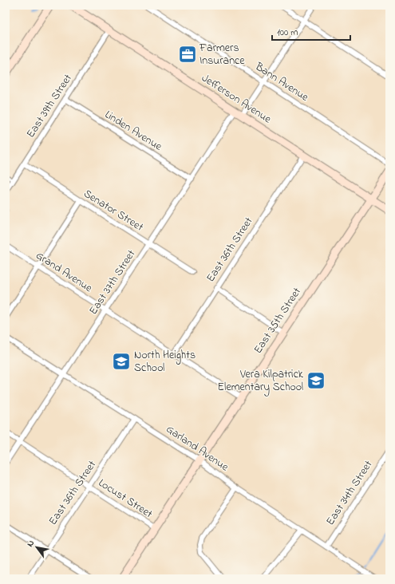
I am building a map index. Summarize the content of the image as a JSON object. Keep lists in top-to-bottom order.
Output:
{
  "streets": {
    "street": [
      "Bann Avenue",
      "Jefferson Avenue",
      "East 39th Street",
      "Linden Avenue",
      "Senator Street",
      "East 36th Street",
      "Grand Avenue",
      "East 37th Street",
      "East 35th Street",
      "Garland Avenue",
      "East 34th Street",
      "Locust Street"
    ]
  },
  "crossings": [
    ["Jefferson Avenue", "East 39th Street"],
    ["Jefferson Avenue", "East 36th Street"],
    ["Jefferson Avenue", "East 37th Street"],
    ["Jefferson Avenue", "East 35th Street"],
    ["East 39th Street", "Linden Avenue"],
    ["East 39th Street", "Senator Street"],
    ["Linden Avenue", "East 37th Street"],
    ["Senator Street", "East 37th Street"],
    ["East 36th Street", "Grand Avenue"],
    ["East 36th Street", "Garland Avenue"],
    ["East 36th Street", "Locust Street"],
    ["Grand Avenue", "East 37th Street"],
    ["Grand Avenue", "East 35th Street"],
    ["East 37th Street", "Garland Avenue"],
    ["East 37th Street", "Locust Street"],
    ["East 35th Street", "Garland Avenue"],
    ["East 35th Street", "Locust Street"],
    ["Garland Avenue", "East 34th Street"]
  ],
  "places": {
    "office": ["Farmers Insurance"],
    "school or university": ["North Heights School", "Vera Kilpatrick Elementary School"]
  },
  "scale_bar": "100 m",
  "north": "top left"
}
